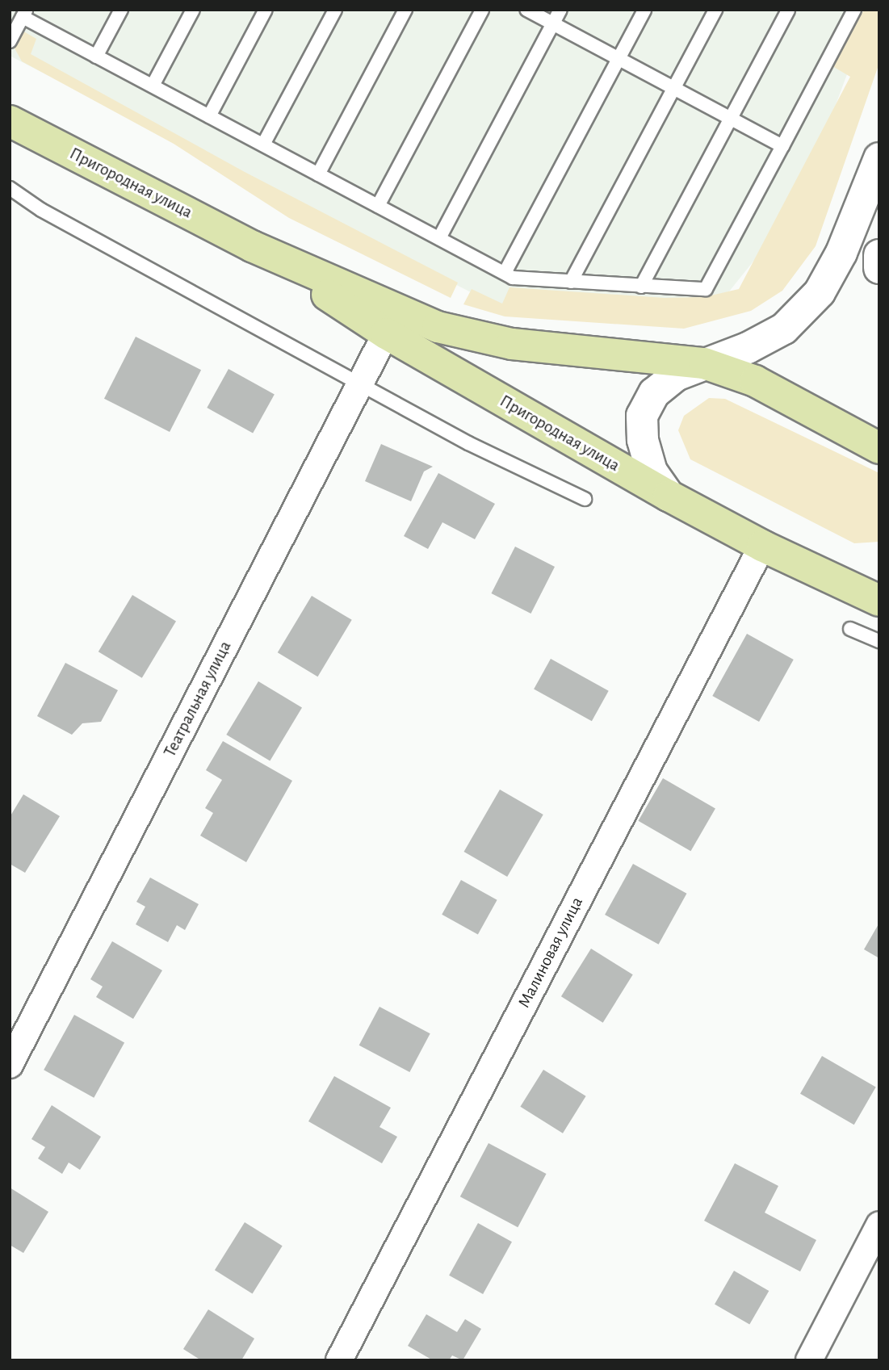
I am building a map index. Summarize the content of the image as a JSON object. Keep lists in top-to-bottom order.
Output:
{
  "streets": {
    "main road": ["Пригородная улица"],
    "street": ["Театральная улица", "Малиновая улица"]
  },
  "crossings": [
    ["Пригородная улица", "Театральная улица"],
    ["Пригородная улица", "Малиновая улица"]
  ]
}
